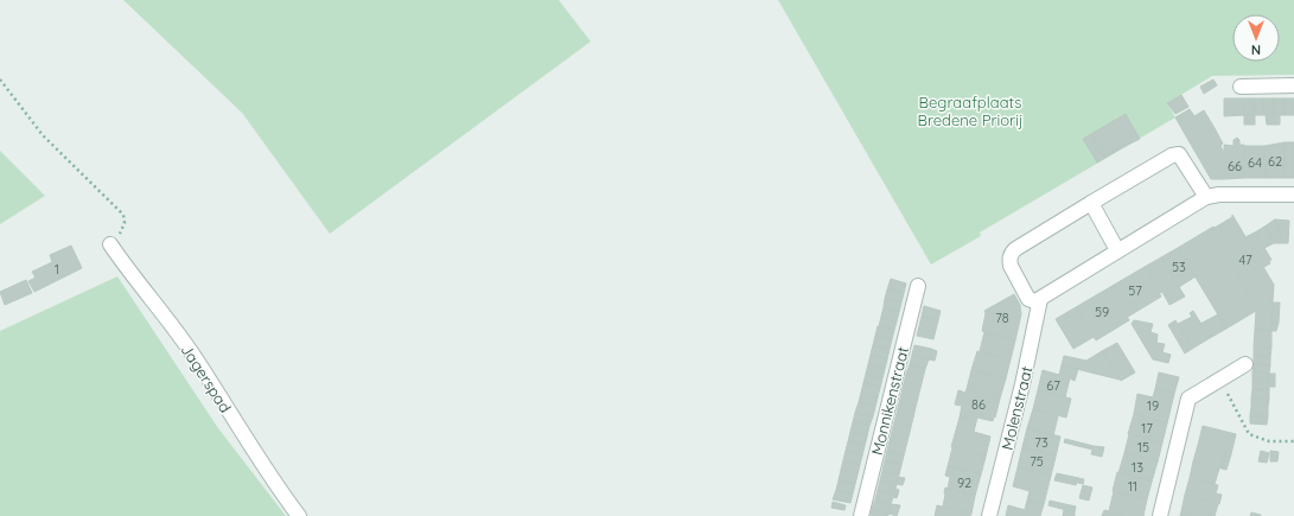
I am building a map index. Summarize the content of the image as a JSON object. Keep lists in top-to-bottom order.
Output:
{
  "streets": {
    "street": ["Jagerspad", "Monnikenstraat", "Molenstraat"]
  },
  "parks": ["Begraafplaats Bredene Priorij"],
  "house_numbers": [
    "62",
    "64",
    "66",
    "47",
    "53",
    "1",
    "57",
    "59",
    "78",
    "67",
    "86",
    "19",
    "17",
    "73",
    "15",
    "75",
    "13",
    "92",
    "11"
  ],
  "north": "bottom"
}
